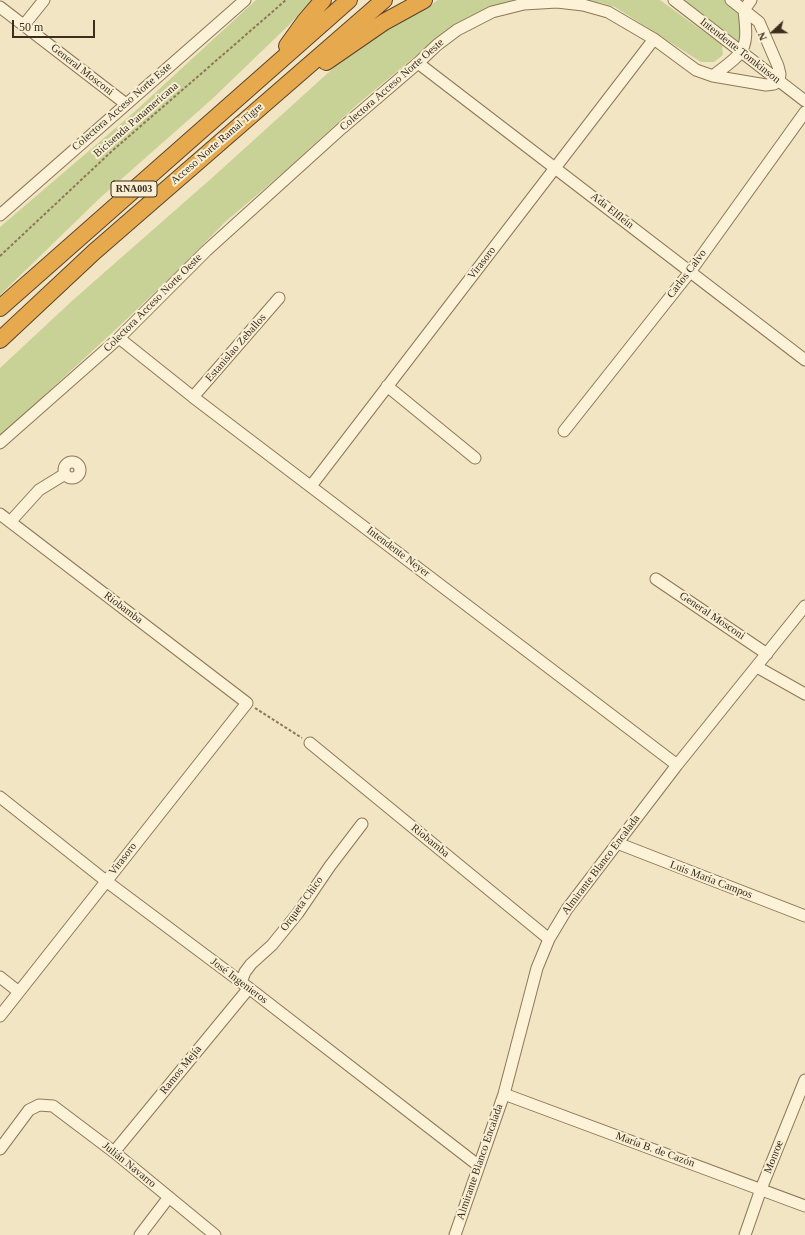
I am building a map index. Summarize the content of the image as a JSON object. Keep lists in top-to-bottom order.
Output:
{
  "streets": {
    "highway": ["Acceso Norte Ramal Tigre", "RNA003"],
    "street": [
      "Intendente Tomkinson",
      "General Mosconi",
      "Colectora Acceso Norte Oeste",
      "Colectora Acceso Norte Este",
      "Ada Elflein",
      "Virasoro",
      "Carlos Calvo",
      "Estanislao Zeballos",
      "Intendente Neyer",
      "Riobamba",
      "Almirante Blanco Encalada",
      "Luis María Campos",
      "Orqueta Chico",
      "José Ingenieros",
      "Ramos Mejía",
      "María B. de Cazón",
      "Monroe",
      "Julián Navarro"
    ],
    "path": ["Bicisenda Panamericana"]
  },
  "crossings": [
    ["Intendente Tomkinson", "Colectora Acceso Norte Oeste"],
    ["General Mosconi", "Colectora Acceso Norte Este"],
    ["General Mosconi", "Almirante Blanco Encalada"],
    ["Colectora Acceso Norte Oeste", "Ada Elflein"],
    ["Colectora Acceso Norte Oeste", "Virasoro"],
    ["Colectora Acceso Norte Oeste", "Intendente Neyer"],
    ["Ada Elflein", "Virasoro"],
    ["Ada Elflein", "Carlos Calvo"],
    ["Virasoro", "Intendente Neyer"],
    ["Virasoro", "Riobamba"],
    ["Virasoro", "José Ingenieros"],
    ["Estanislao Zeballos", "Intendente Neyer"],
    ["Intendente Neyer", "Almirante Blanco Encalada"],
    ["Riobamba", "Almirante Blanco Encalada"],
    ["Almirante Blanco Encalada", "Luis María Campos"],
    ["Almirante Blanco Encalada", "José Ingenieros"],
    ["Almirante Blanco Encalada", "María B. de Cazón"],
    ["Orqueta Chico", "José Ingenieros"],
    ["Orqueta Chico", "Ramos Mejía"],
    ["José Ingenieros", "Ramos Mejía"],
    ["Ramos Mejía", "Julián Navarro"],
    ["María B. de Cazón", "Monroe"]
  ],
  "scale_bar": "50 m",
  "north": "left"
}
